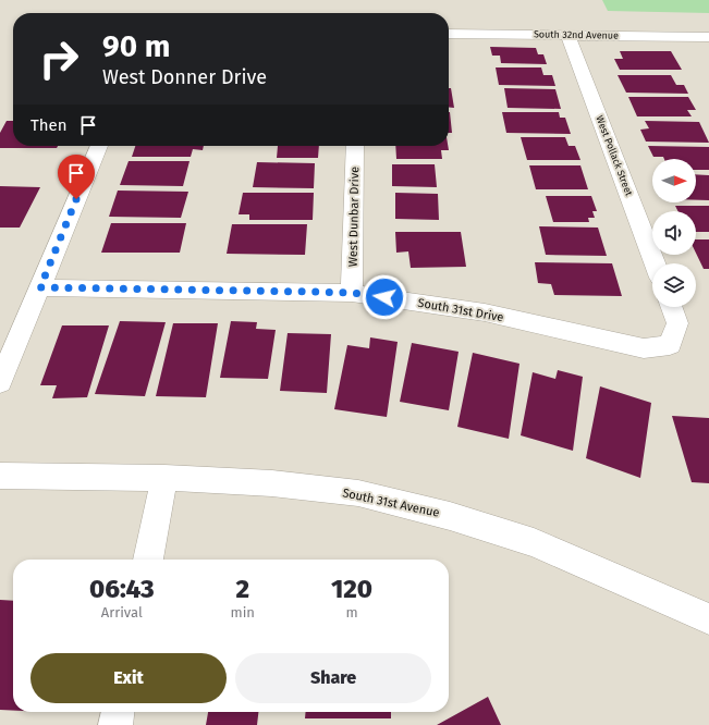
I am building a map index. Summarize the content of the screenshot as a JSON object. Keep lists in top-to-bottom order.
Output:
{
  "streets": {
    "street": [
      "South 32nd Avenue",
      "West Pollack Street",
      "West Dunbar Drive",
      "South 31st Drive",
      "South 31st Avenue"
    ]
  },
  "crossings": [
    ["South 32nd Avenue", "West Pollack Street"],
    ["West Dunbar Drive", "South 31st Drive"]
  ],
  "north": "right",
  "page": {
    "turn": ["90 m", "West Donner Drive"],
    "then": "Then",
    "eta": [
      "06:43",
      "Arrival",
      "2",
      "min",
      "120",
      "m"
    ],
    "buttons": ["Exit", "Share"]
  }
}
